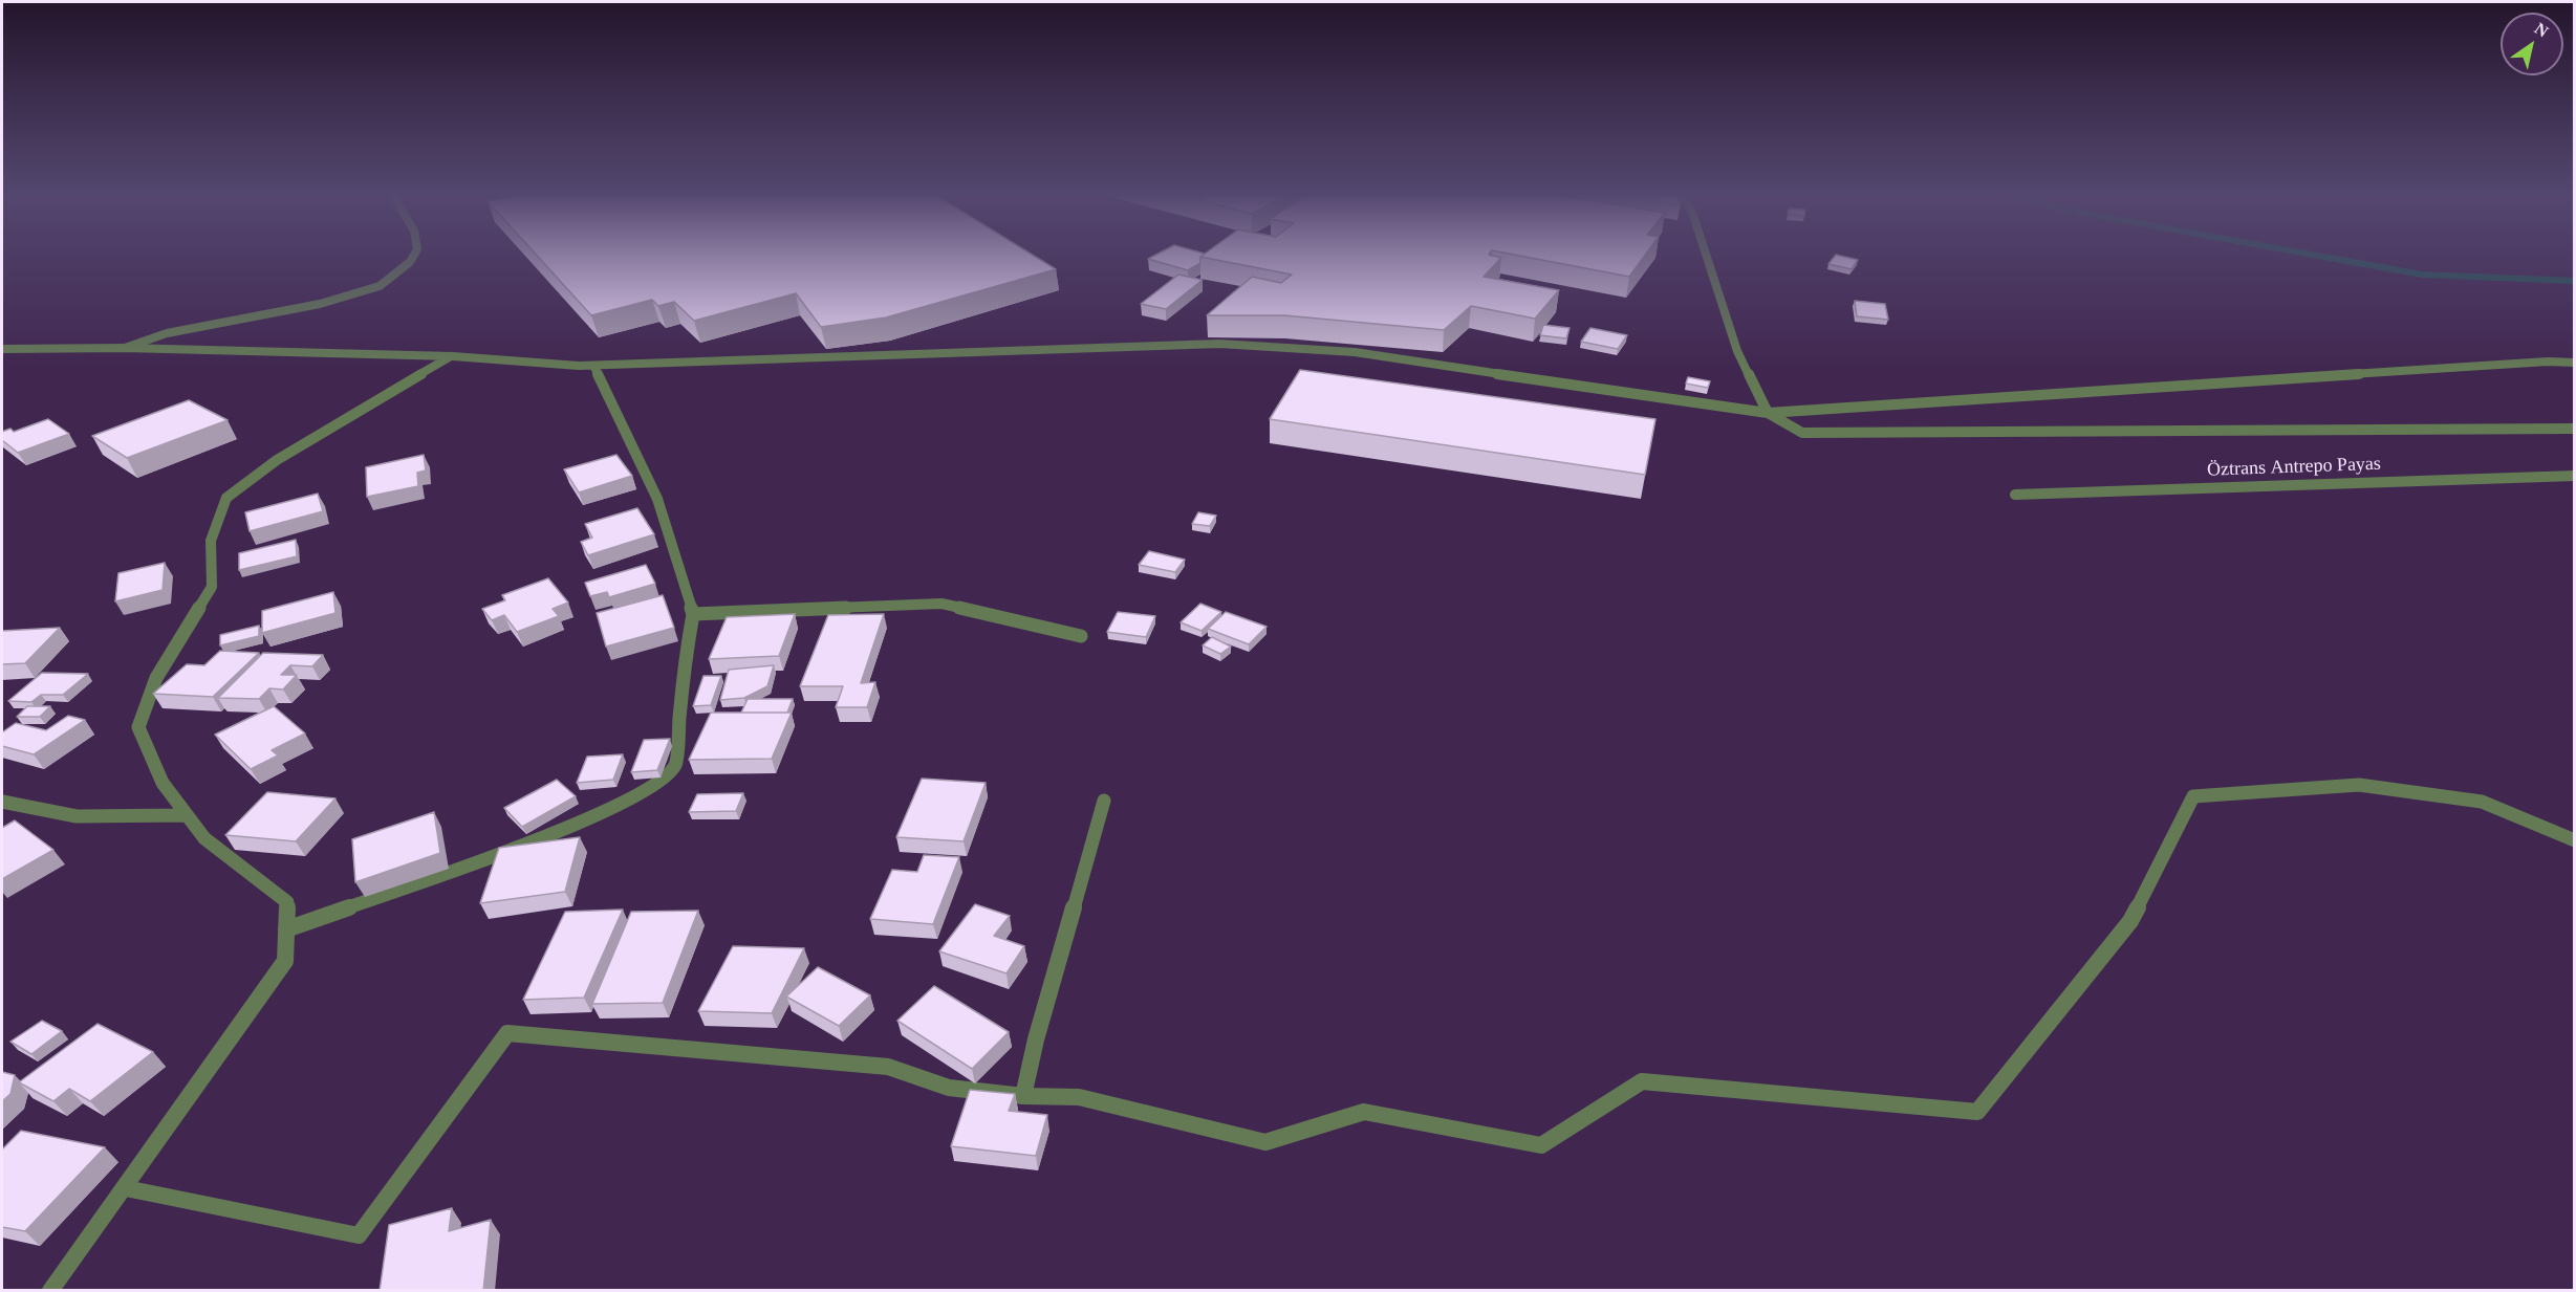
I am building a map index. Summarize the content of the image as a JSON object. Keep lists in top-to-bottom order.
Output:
{
  "streets": {
    "street": ["Öztrans Antrepo Payas"]
  },
  "north": "top right"
}
